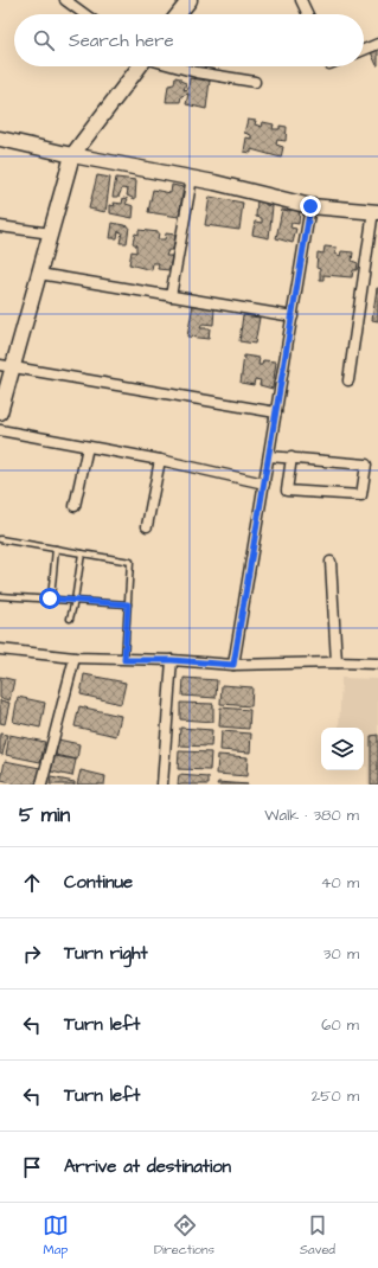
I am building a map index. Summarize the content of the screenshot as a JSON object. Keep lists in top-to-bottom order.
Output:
{
  "page": {
    "search": "Search here",
    "heading": ["5 min", "Walk · 380 m"],
    "list": [
      ["Continue", "40 m"],
      ["Turn right", "30 m"],
      ["Turn left", "60 m"],
      ["Turn left", "250 m"],
      "Arrive at destination"
    ],
    "nav": ["Map", "Directions", "Saved"]
  }
}
